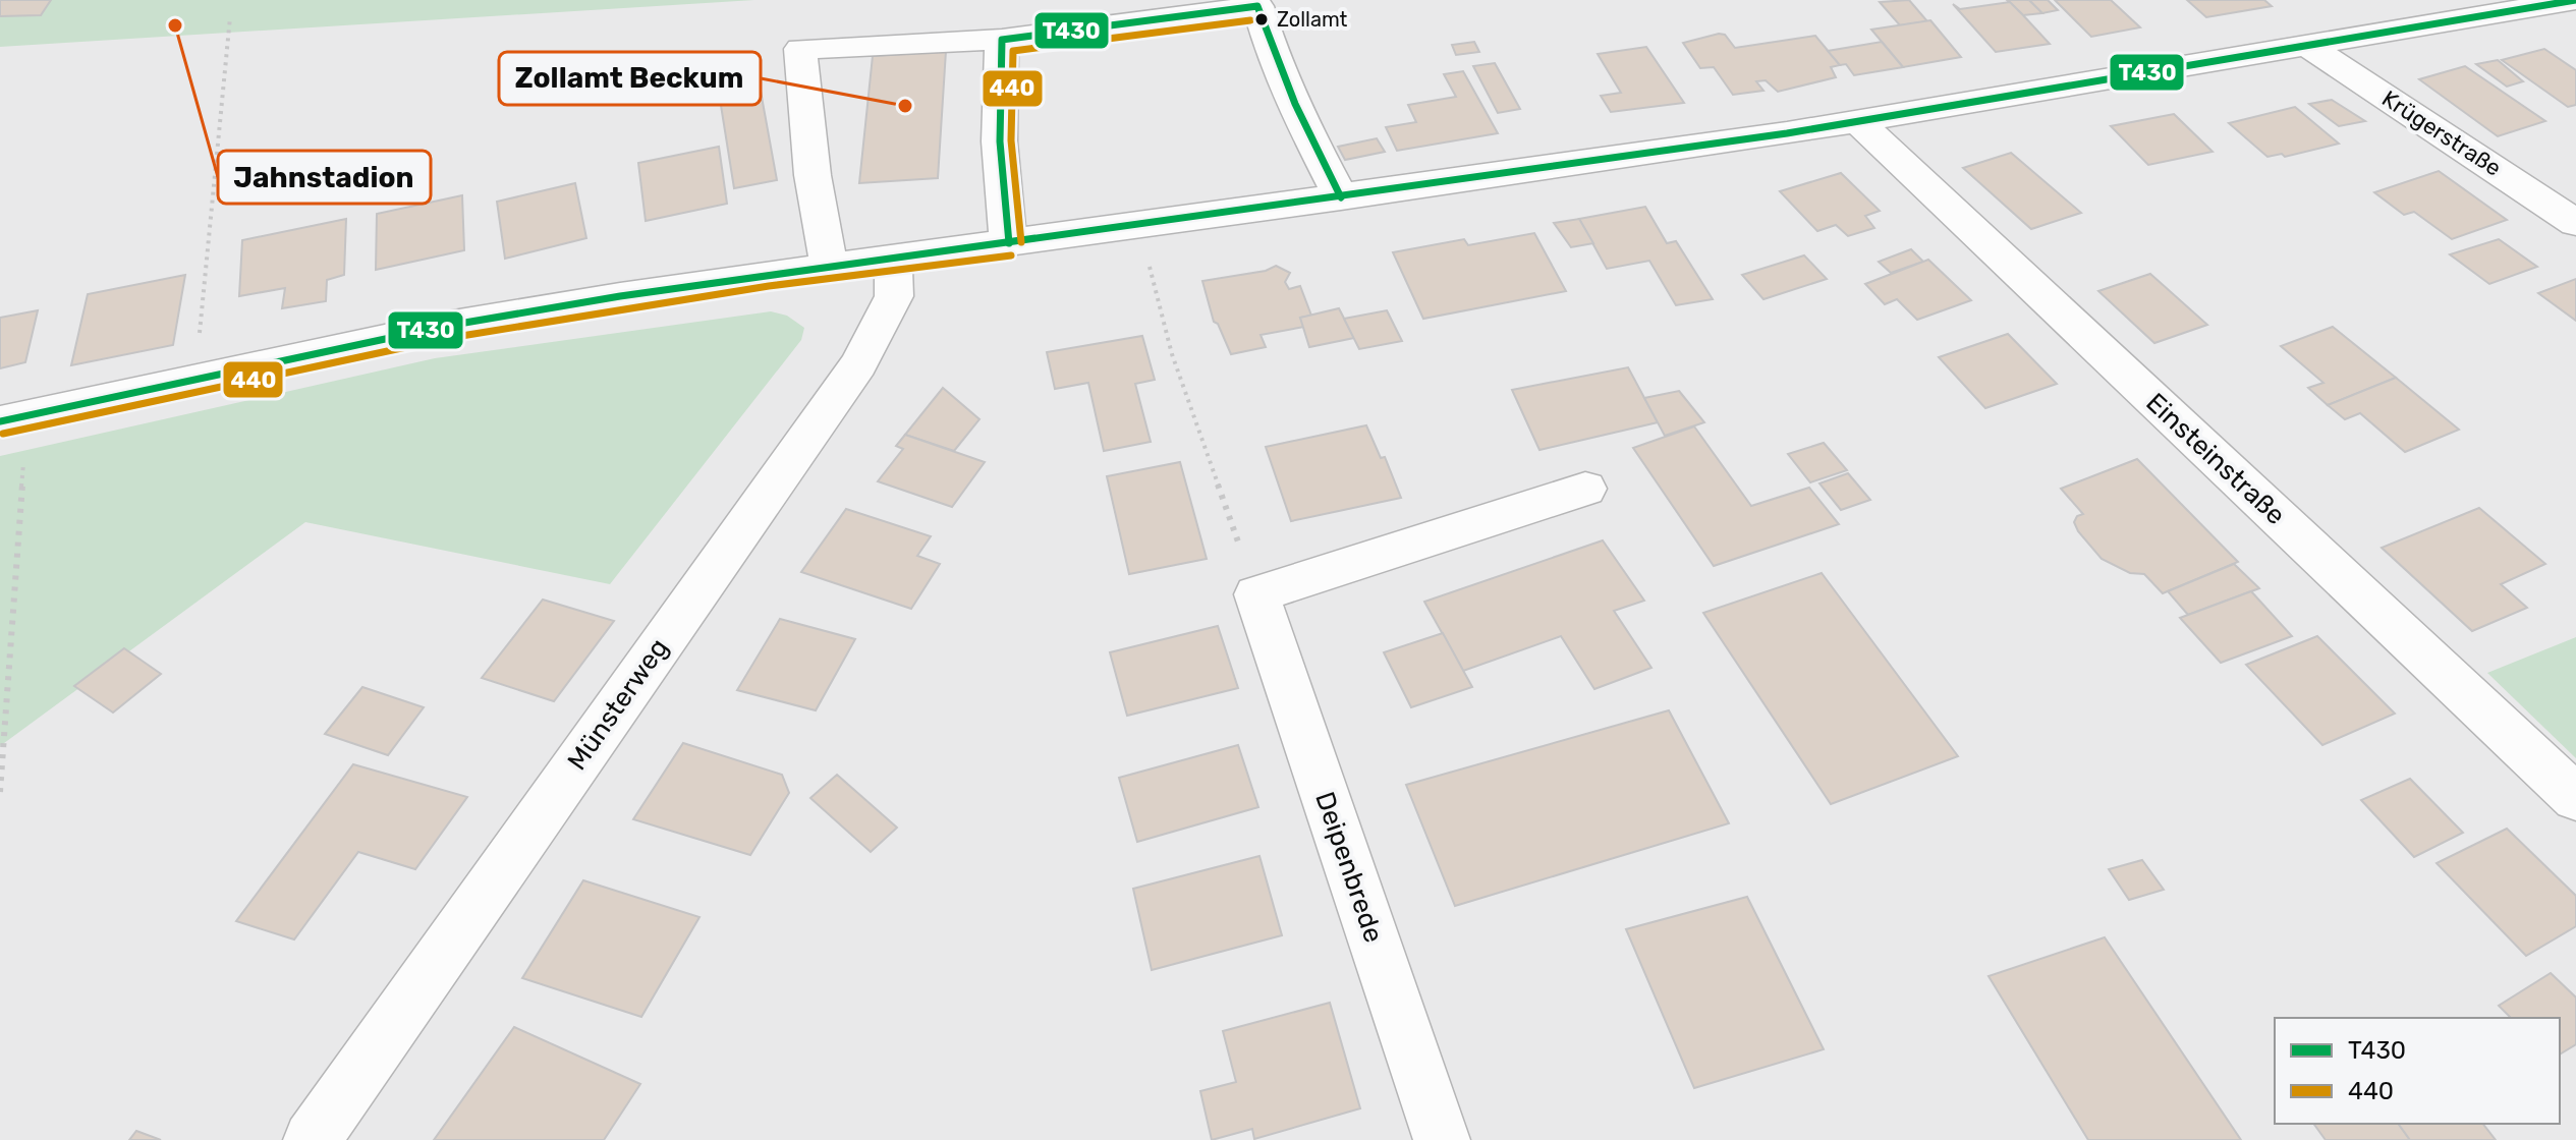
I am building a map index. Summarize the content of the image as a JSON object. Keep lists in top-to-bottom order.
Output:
{
  "streets": {
    "street": [
      "Krügerstraße",
      "Einsteinstraße",
      "Münsterweg",
      "Deipenbrede"
    ]
  },
  "places": ["Zollamt", "Jahnstadion", "Zollamt Beckum"],
  "lines": ["transit line T430", "transit line 440"],
  "legend": ["T430", "440"]
}
